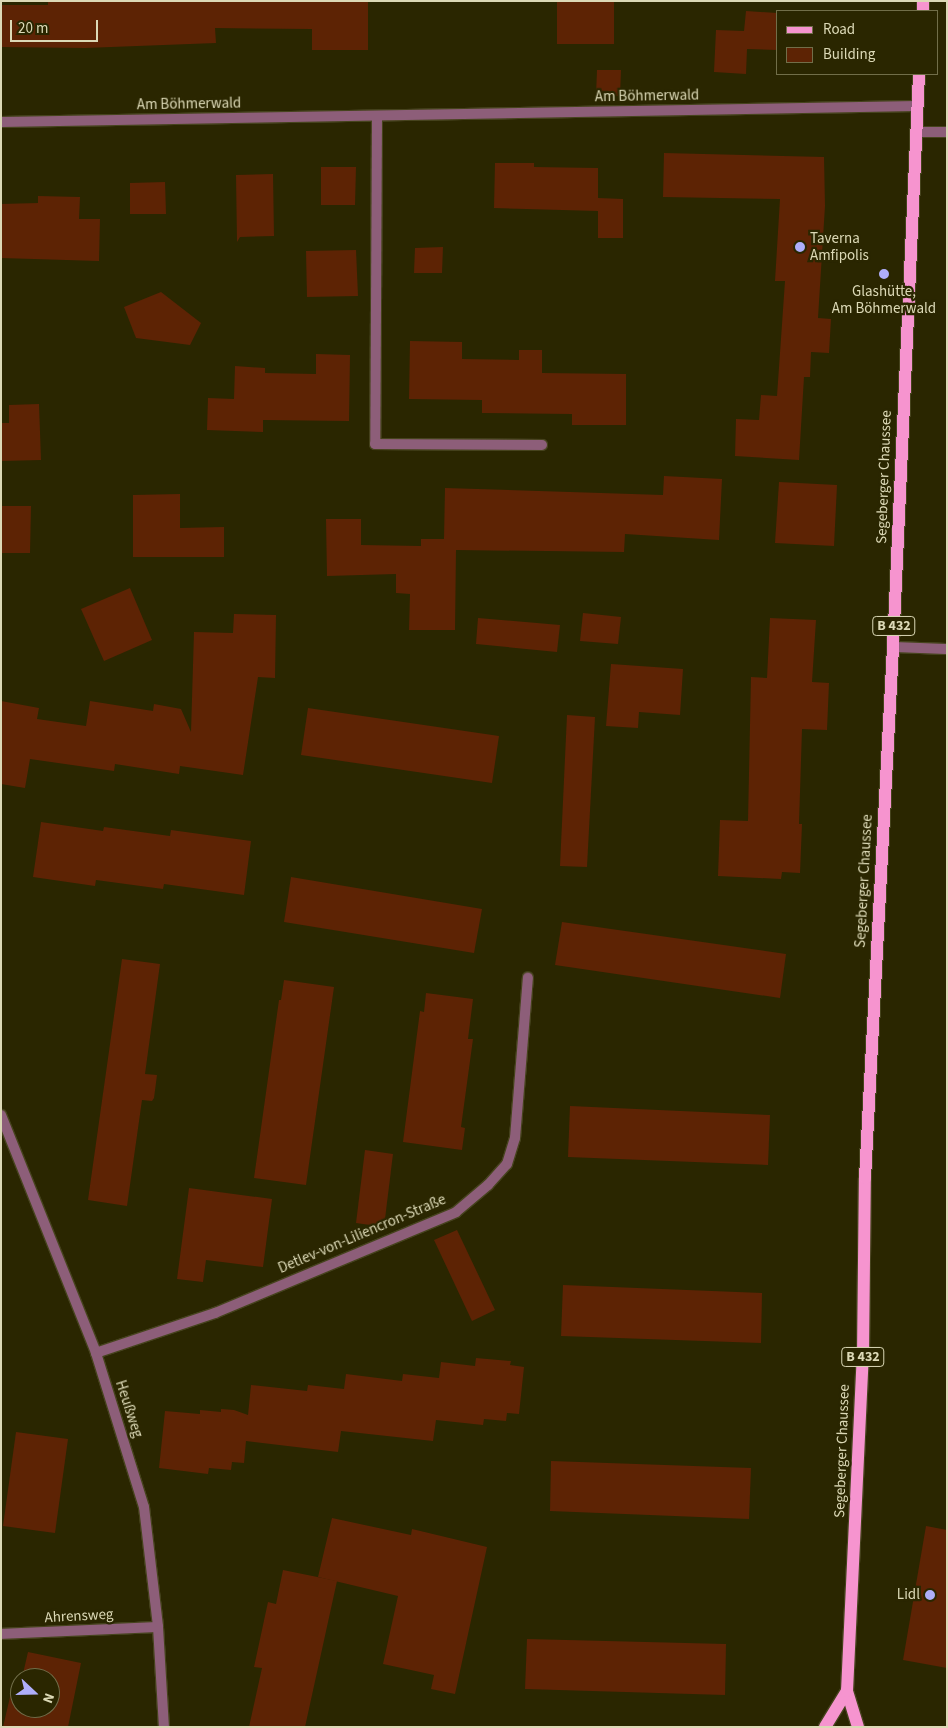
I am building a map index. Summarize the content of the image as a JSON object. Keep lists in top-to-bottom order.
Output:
{
  "streets": {
    "main road": ["Segeberger Chaussee", "B 432"],
    "street": [
      "Am Böhmerwald",
      "Detlev-von-Liliencron-Straße",
      "Heußweg",
      "Ahrensweg"
    ]
  },
  "crossings": [
    ["Am Böhmerwald", "Segeberger Chaussee"],
    ["Detlev-von-Liliencron-Straße", "Heußweg"],
    ["Heußweg", "Ahrensweg"]
  ],
  "places": ["Taverna Amfipolis", "Glashütte, Am Böhmerwald", "Lidl"],
  "legend": ["Road", "Building"],
  "scale_bar": "20 m",
  "north": "right"
}
